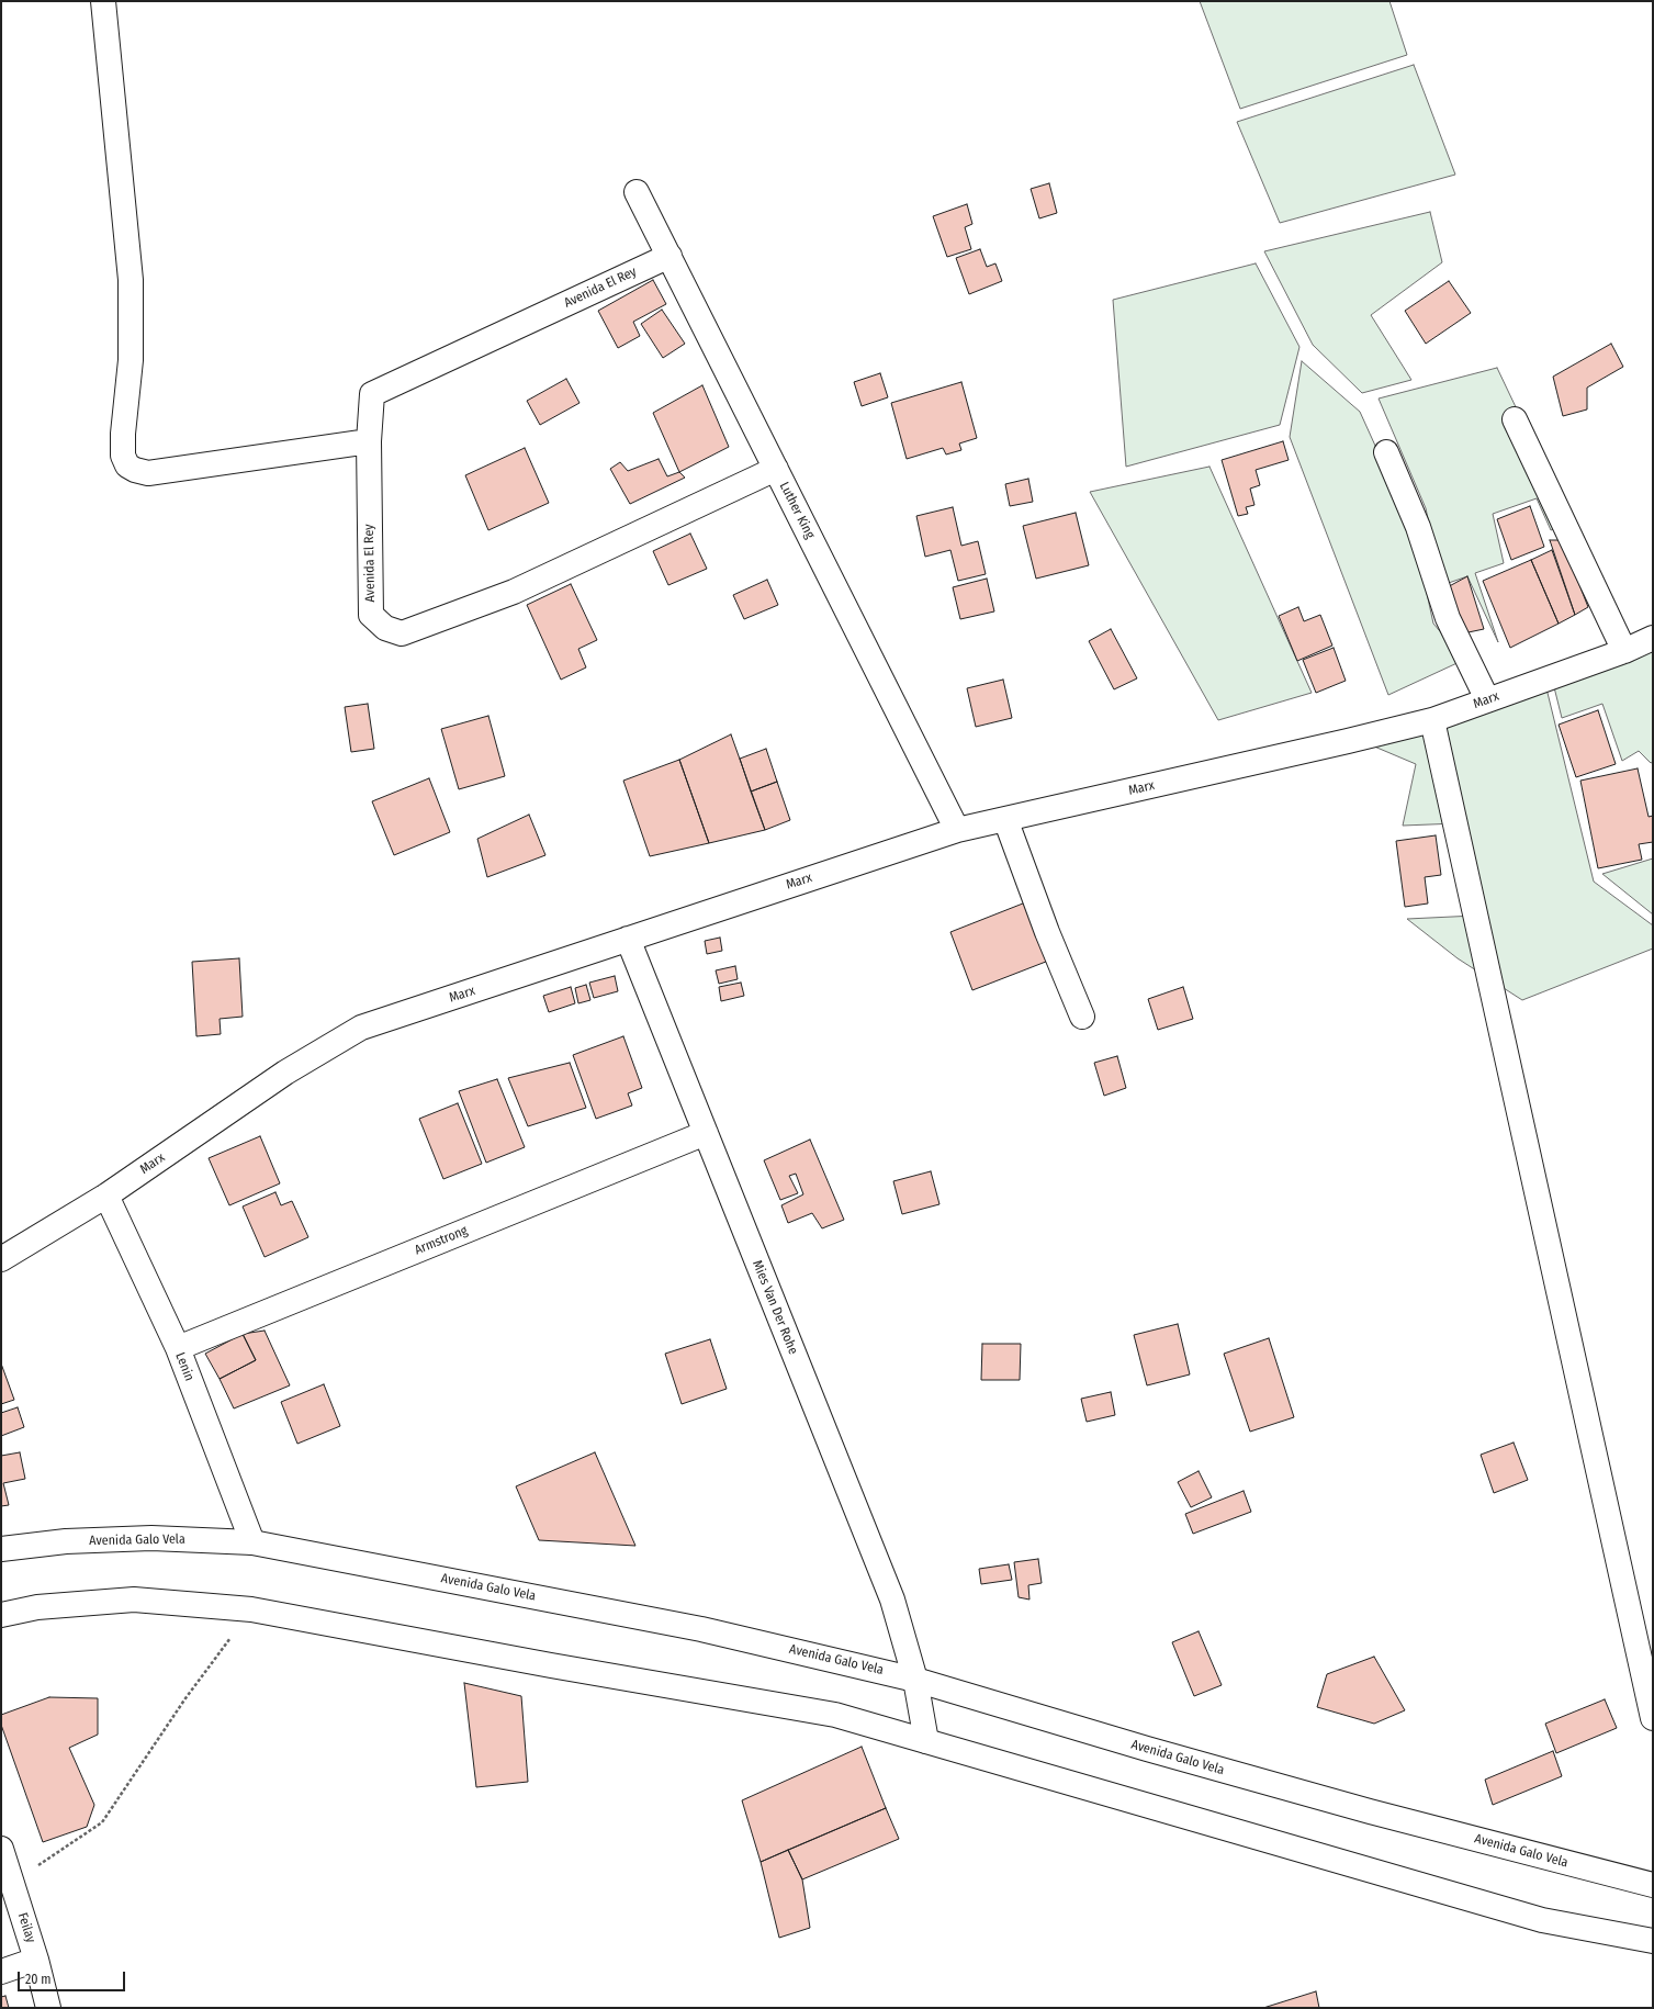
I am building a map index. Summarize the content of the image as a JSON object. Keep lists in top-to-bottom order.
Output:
{
  "streets": {
    "street": [
      "Avenida El Rey",
      "Luther King",
      "Marx",
      "Armstrong",
      "Mies Van Der Rohe",
      "Lenin",
      "Avenida Galo Vela",
      "Feilay"
    ]
  },
  "crossings": [
    ["Avenida El Rey", "Luther King"],
    ["Luther King", "Marx"],
    ["Marx", "Mies Van Der Rohe"],
    ["Marx", "Lenin"],
    ["Armstrong", "Mies Van Der Rohe"],
    ["Armstrong", "Lenin"],
    ["Mies Van Der Rohe", "Avenida Galo Vela"],
    ["Lenin", "Avenida Galo Vela"]
  ],
  "scale_bar": "20 m"
}
